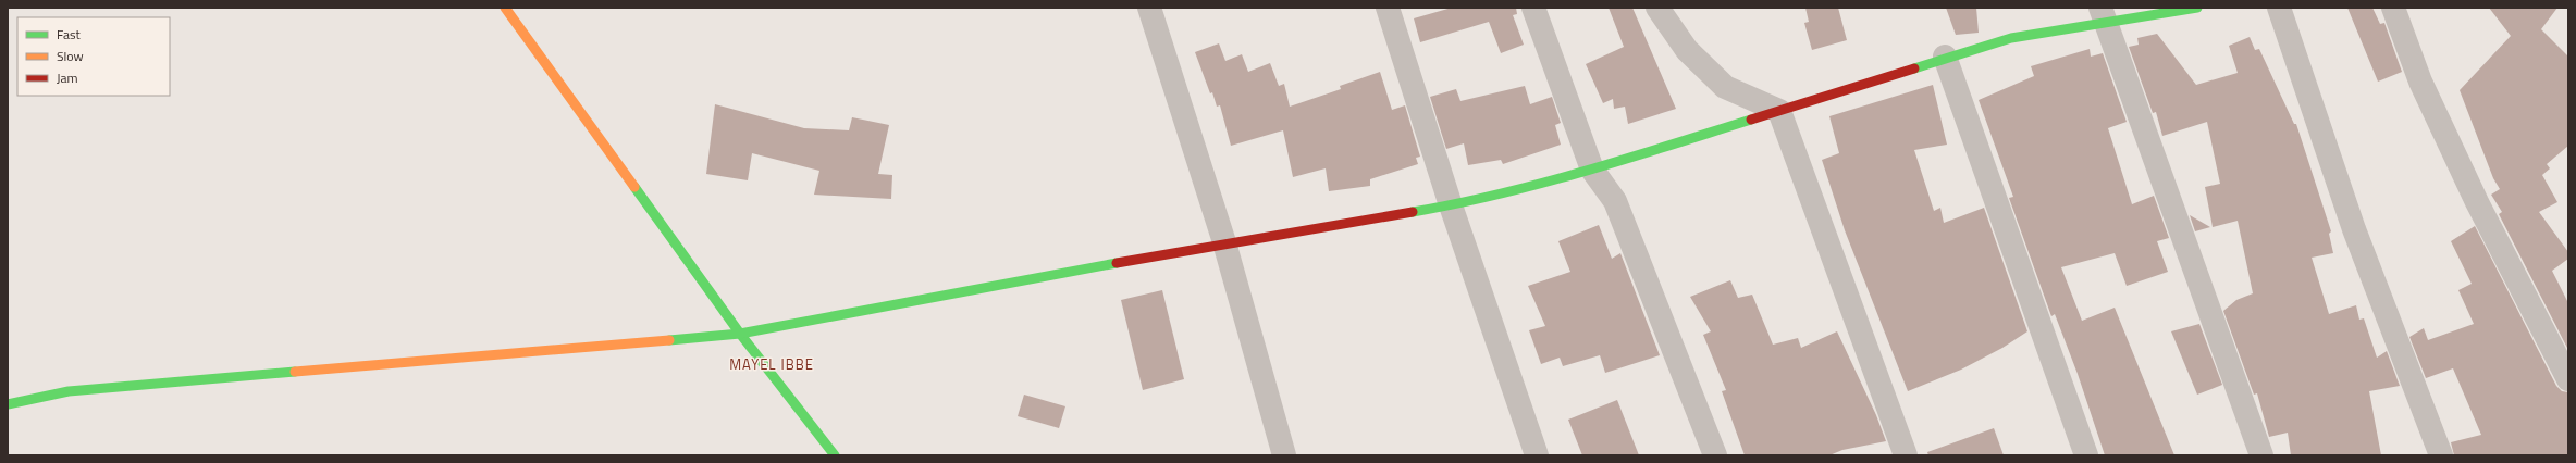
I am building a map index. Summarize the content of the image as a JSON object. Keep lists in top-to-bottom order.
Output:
{
  "districts": ["MAYEL IBBE"],
  "legend": ["Fast", "Slow", "Jam"]
}
